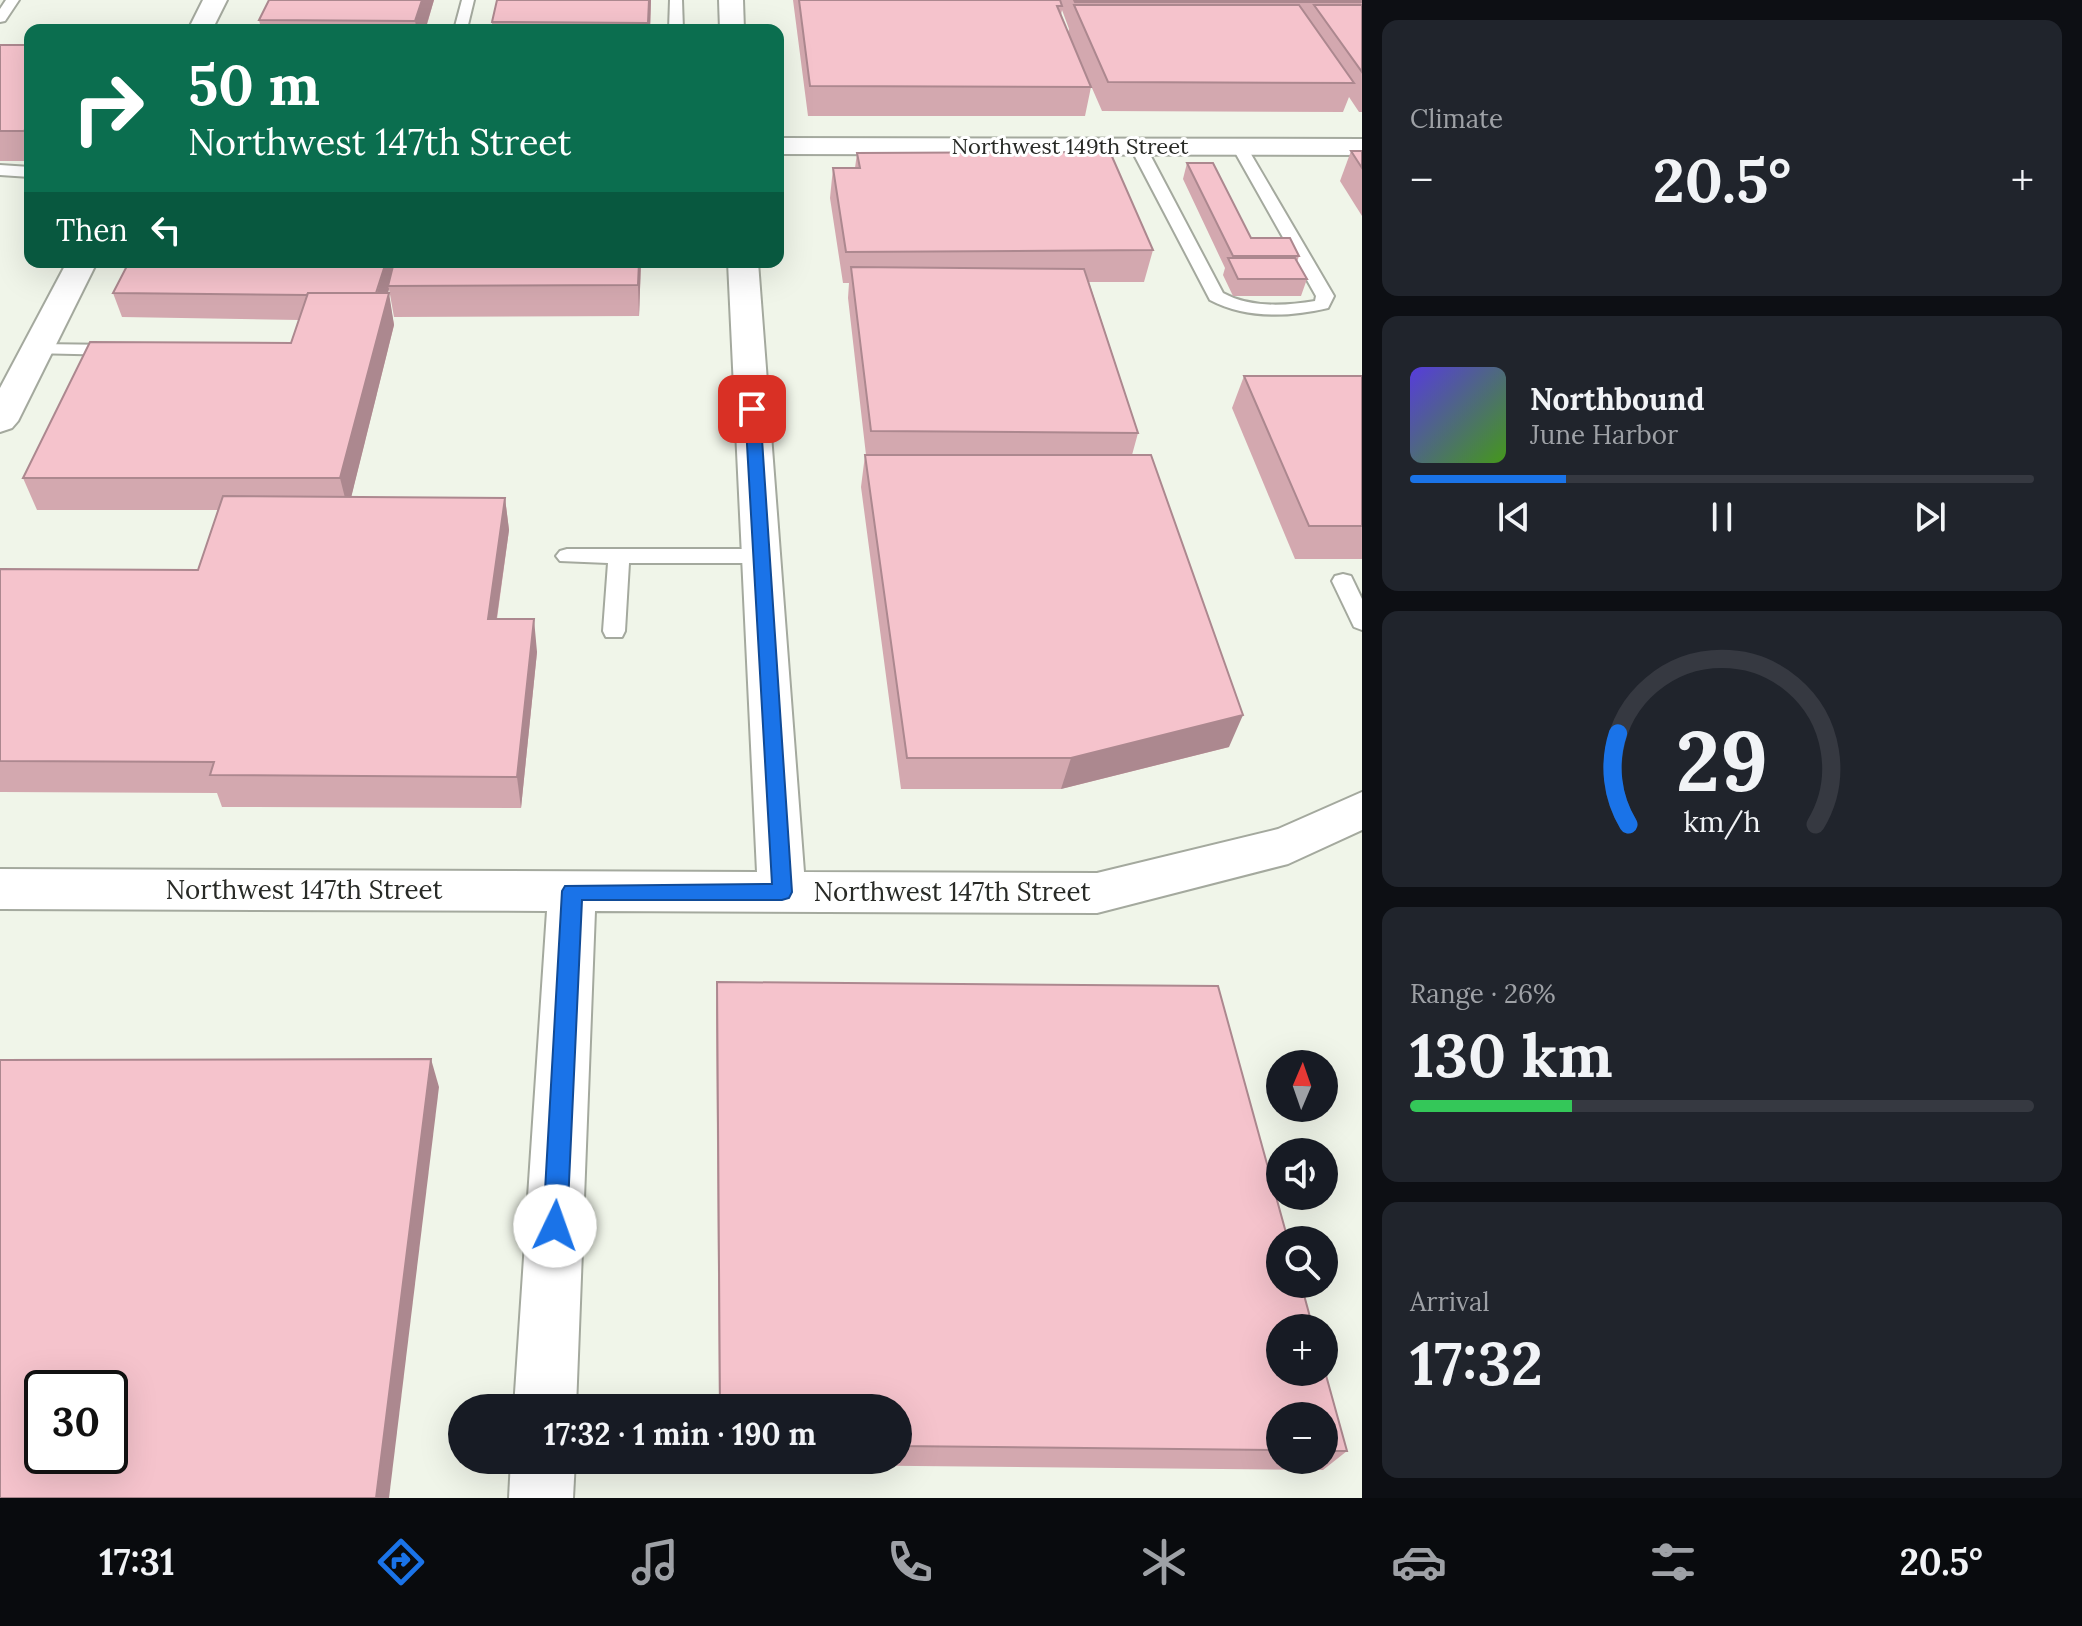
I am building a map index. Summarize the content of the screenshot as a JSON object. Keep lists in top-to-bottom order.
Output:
{
  "streets": {
    "street": ["Northwest 149th Street", "Northwest 147th Street"]
  },
  "north": "top",
  "page": {
    "tile": [
      "Climate",
      ["Range · 26%", "130 km"],
      ["Arrival", "17:32"]
    ],
    "turn": ["50 m", "Northwest 147th Street"],
    "heat": ["−", "20.5°", "+"],
    "then": "Then",
    "song": ["Northbound", "June Harbor"],
    "map_buttons": ["+", "−"],
    "limit": "30",
    "trip": "17:32 · 1 min · 190 m",
    "tabs": ["17:31", "20.5°"],
    "gauge": ["29", "km/h"]
  }
}
